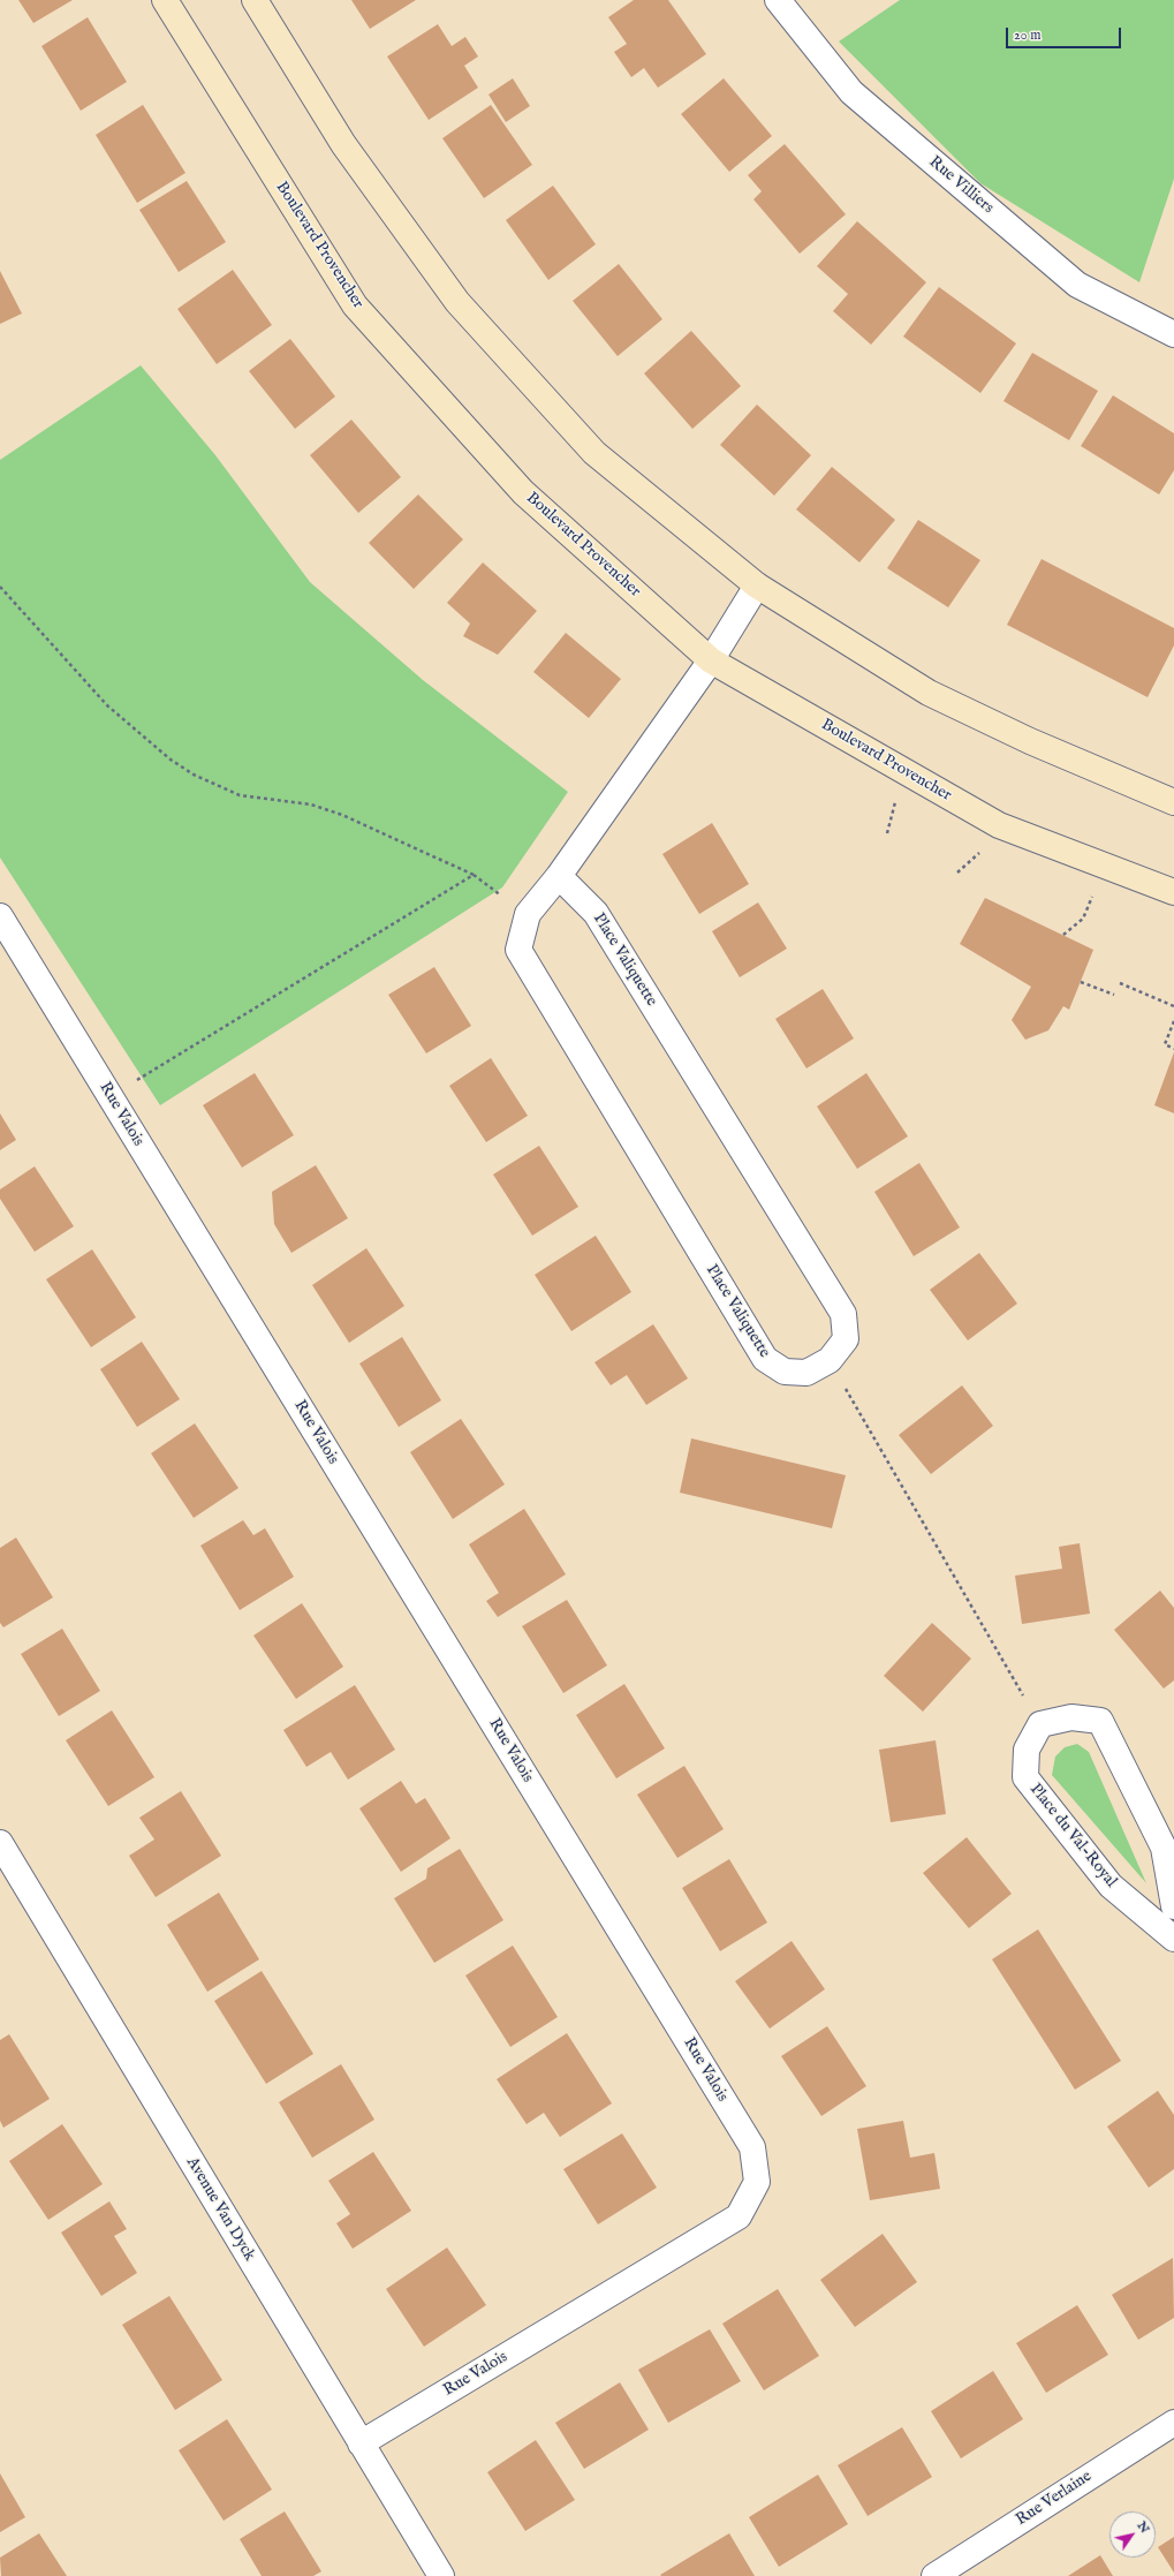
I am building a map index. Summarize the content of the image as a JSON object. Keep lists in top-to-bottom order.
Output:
{
  "streets": {
    "street": [
      "Rue Villiers",
      "Boulevard Provencher",
      "Place Valiquette",
      "Rue Valois",
      "Place du Val-Royal",
      "Avenue Van Dyck",
      "Rue Verlaine"
    ]
  },
  "crossings": [
    ["Boulevard Provencher", "Place Valiquette"],
    ["Rue Valois", "Avenue Van Dyck"]
  ],
  "scale_bar": "20 m",
  "north": "top right"
}
